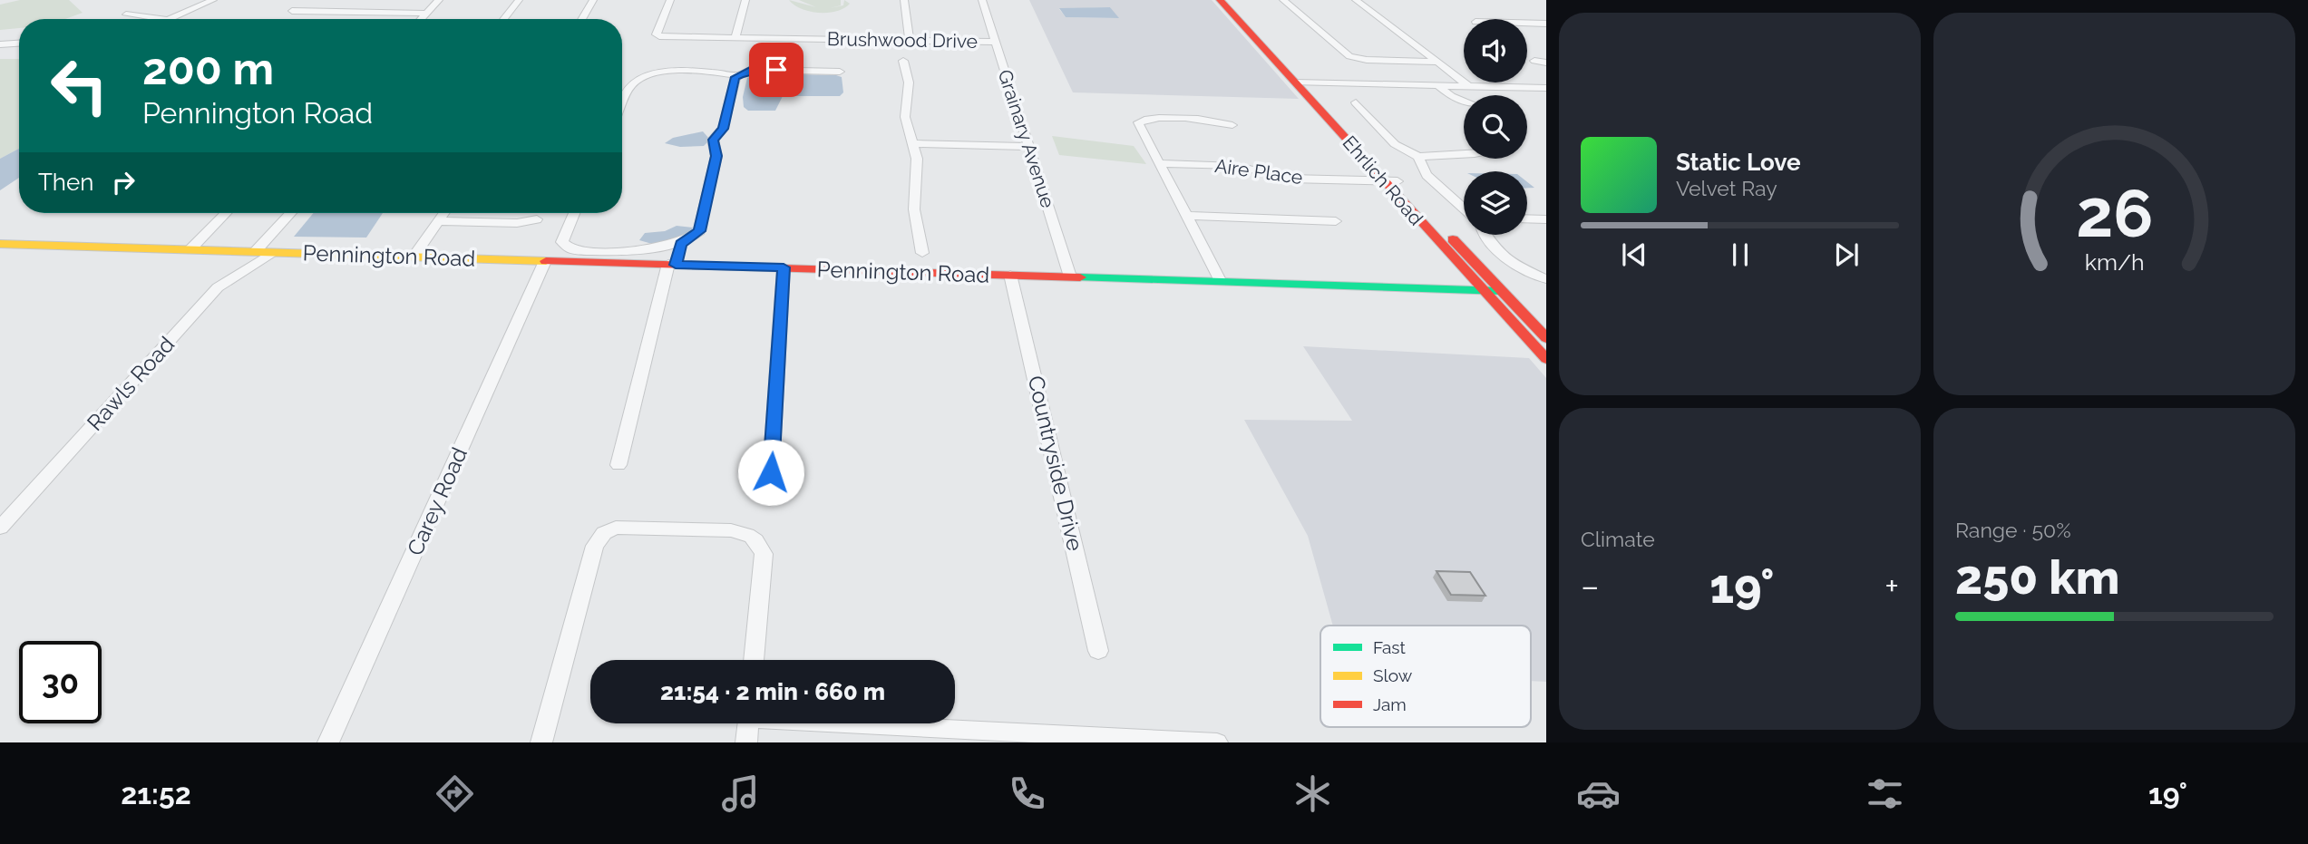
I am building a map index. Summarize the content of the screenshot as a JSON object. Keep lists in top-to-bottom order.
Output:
{
  "streets": {
    "main road": ["Ehrlich Road", "Pennington Road"],
    "street": [
      "Brushwood Drive",
      "Grainary Avenue",
      "Aire Place",
      "Rawls Road",
      "Countryside Drive",
      "Carey Road"
    ]
  },
  "crossings": [
    ["Brushwood Drive", "Grainary Avenue"],
    ["Grainary Avenue", "Pennington Road"],
    ["Aire Place", "Ehrlich Road"],
    ["Ehrlich Road", "Pennington Road"],
    ["Pennington Road", "Rawls Road"],
    ["Pennington Road", "Countryside Drive"],
    ["Pennington Road", "Carey Road"]
  ],
  "legend": ["Fast", "Slow", "Jam"],
  "page": {
    "turn": ["200 m", "Pennington Road"],
    "song": ["Static Love", "Velvet Ray"],
    "then": "Then",
    "tile": [
      "Climate",
      ["Range · 50%", "250 km"]
    ],
    "heat": ["−", "19°", "+"],
    "limit": "30",
    "trip": "21:54 · 2 min · 660 m",
    "tabs": ["21:52", "19°"],
    "gauge": ["26", "km/h"]
  }
}
